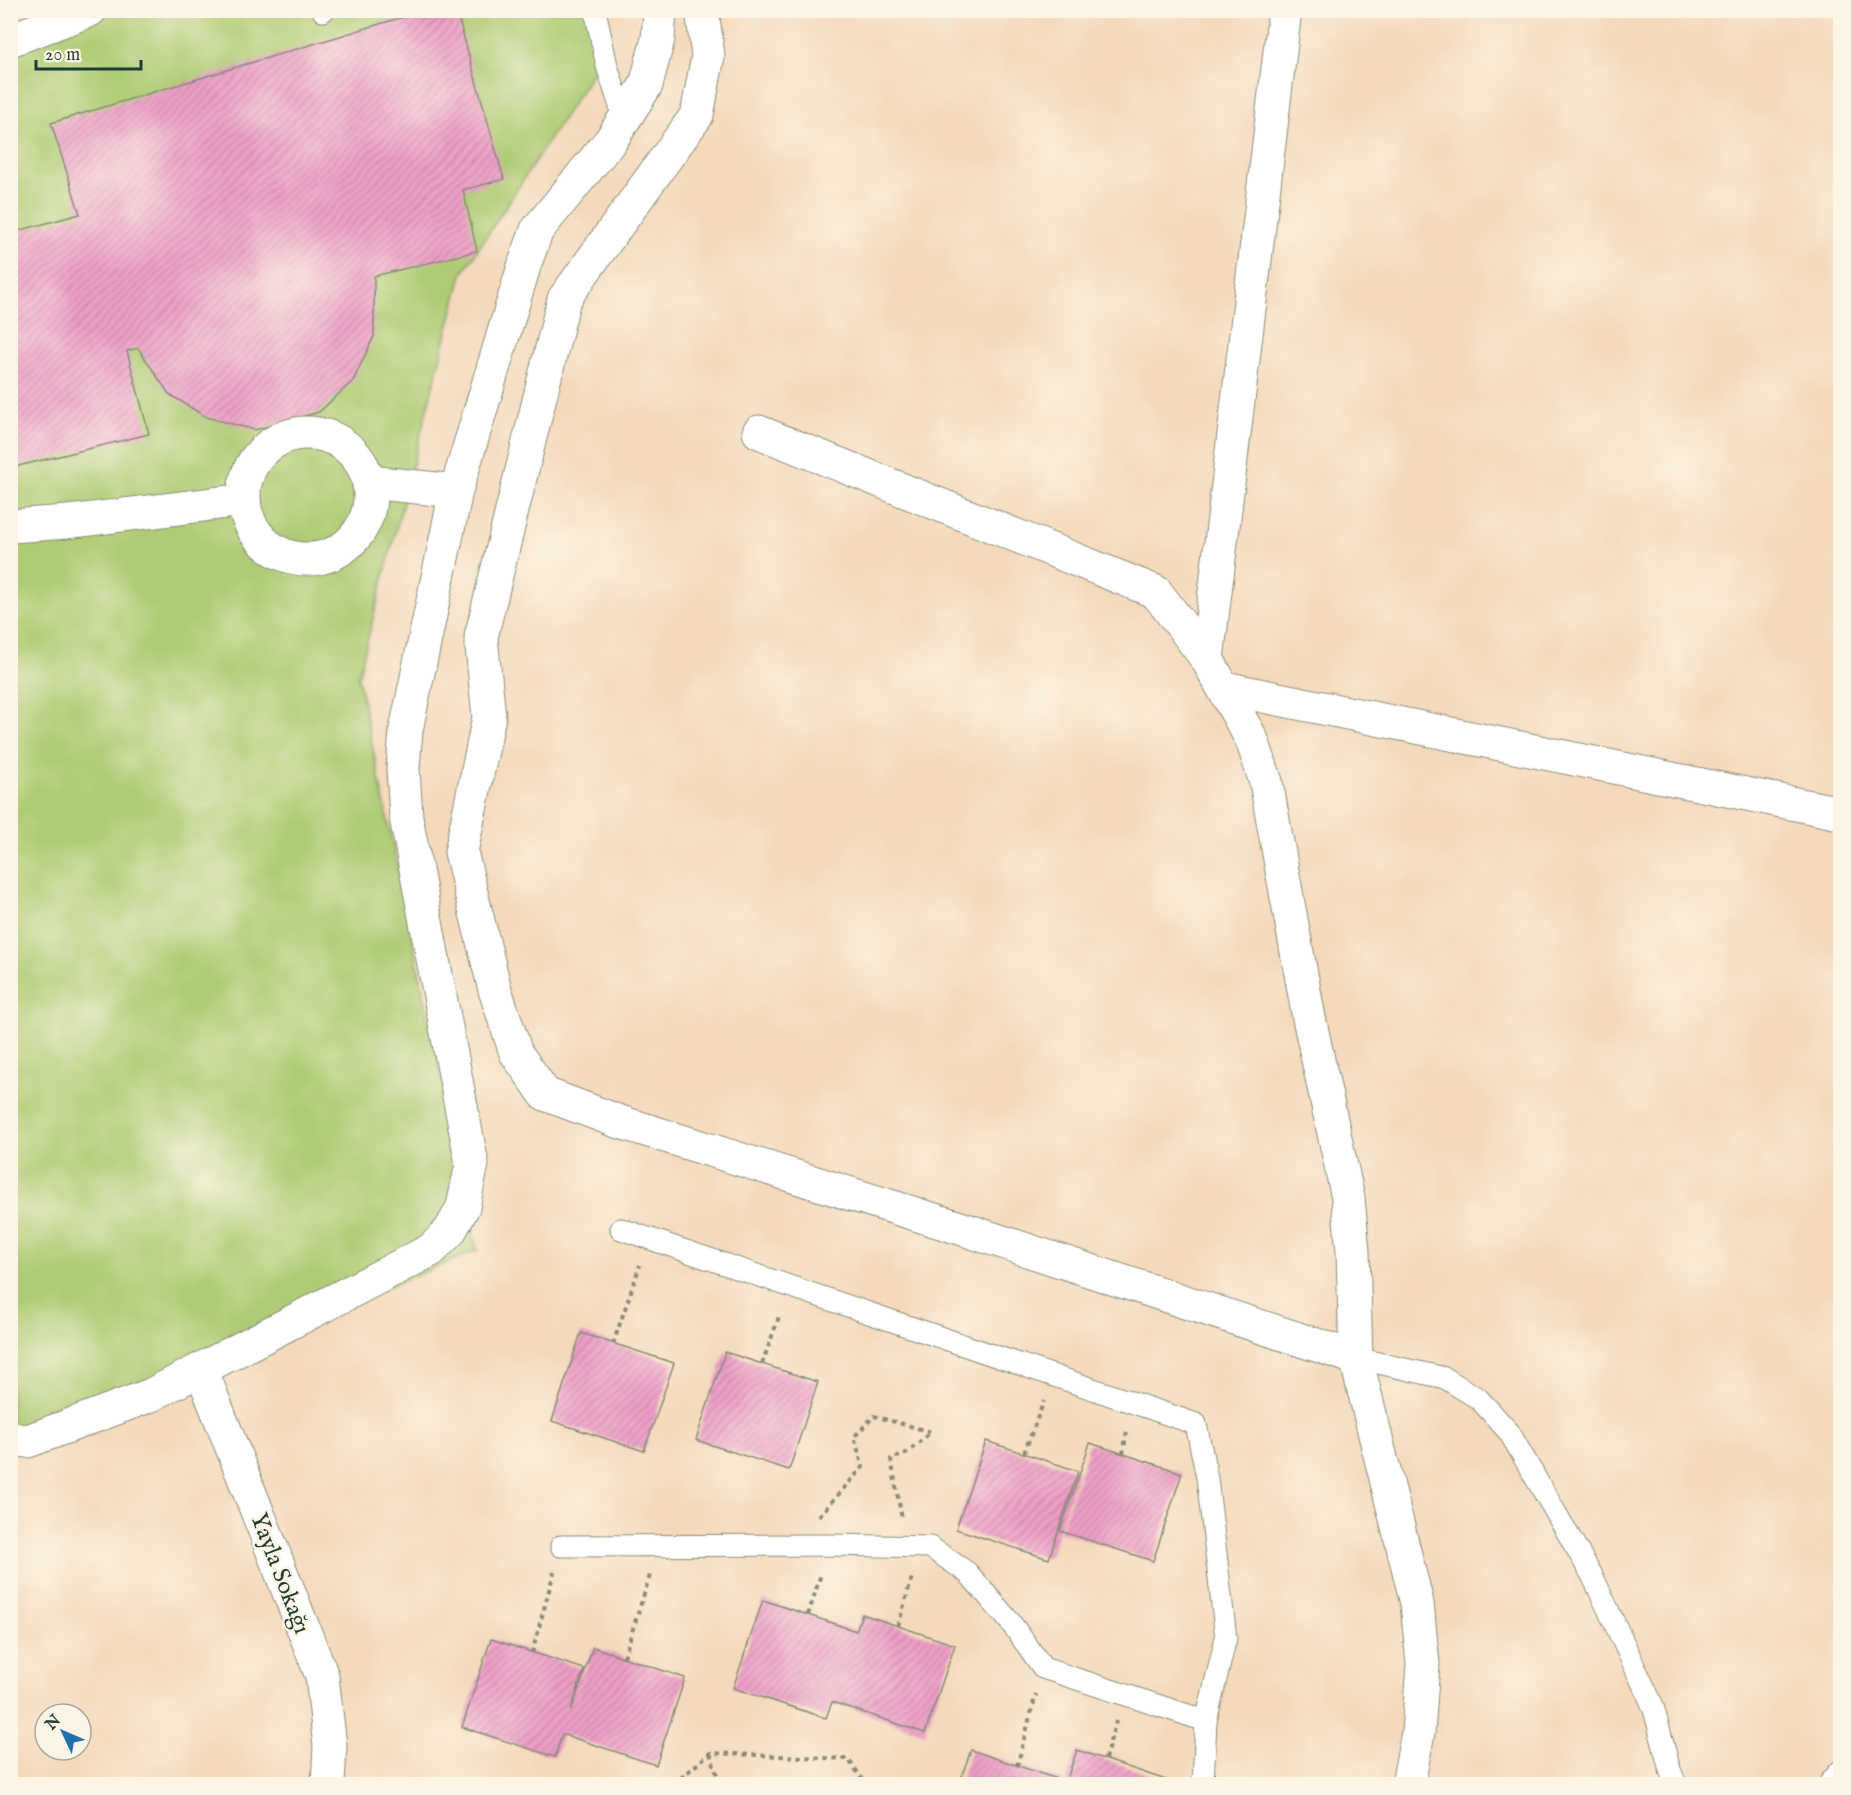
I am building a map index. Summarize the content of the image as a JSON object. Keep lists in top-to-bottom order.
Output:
{
  "streets": {
    "street": ["Yayla Sokağı"]
  },
  "scale_bar": "20 m",
  "north": "top left"
}
